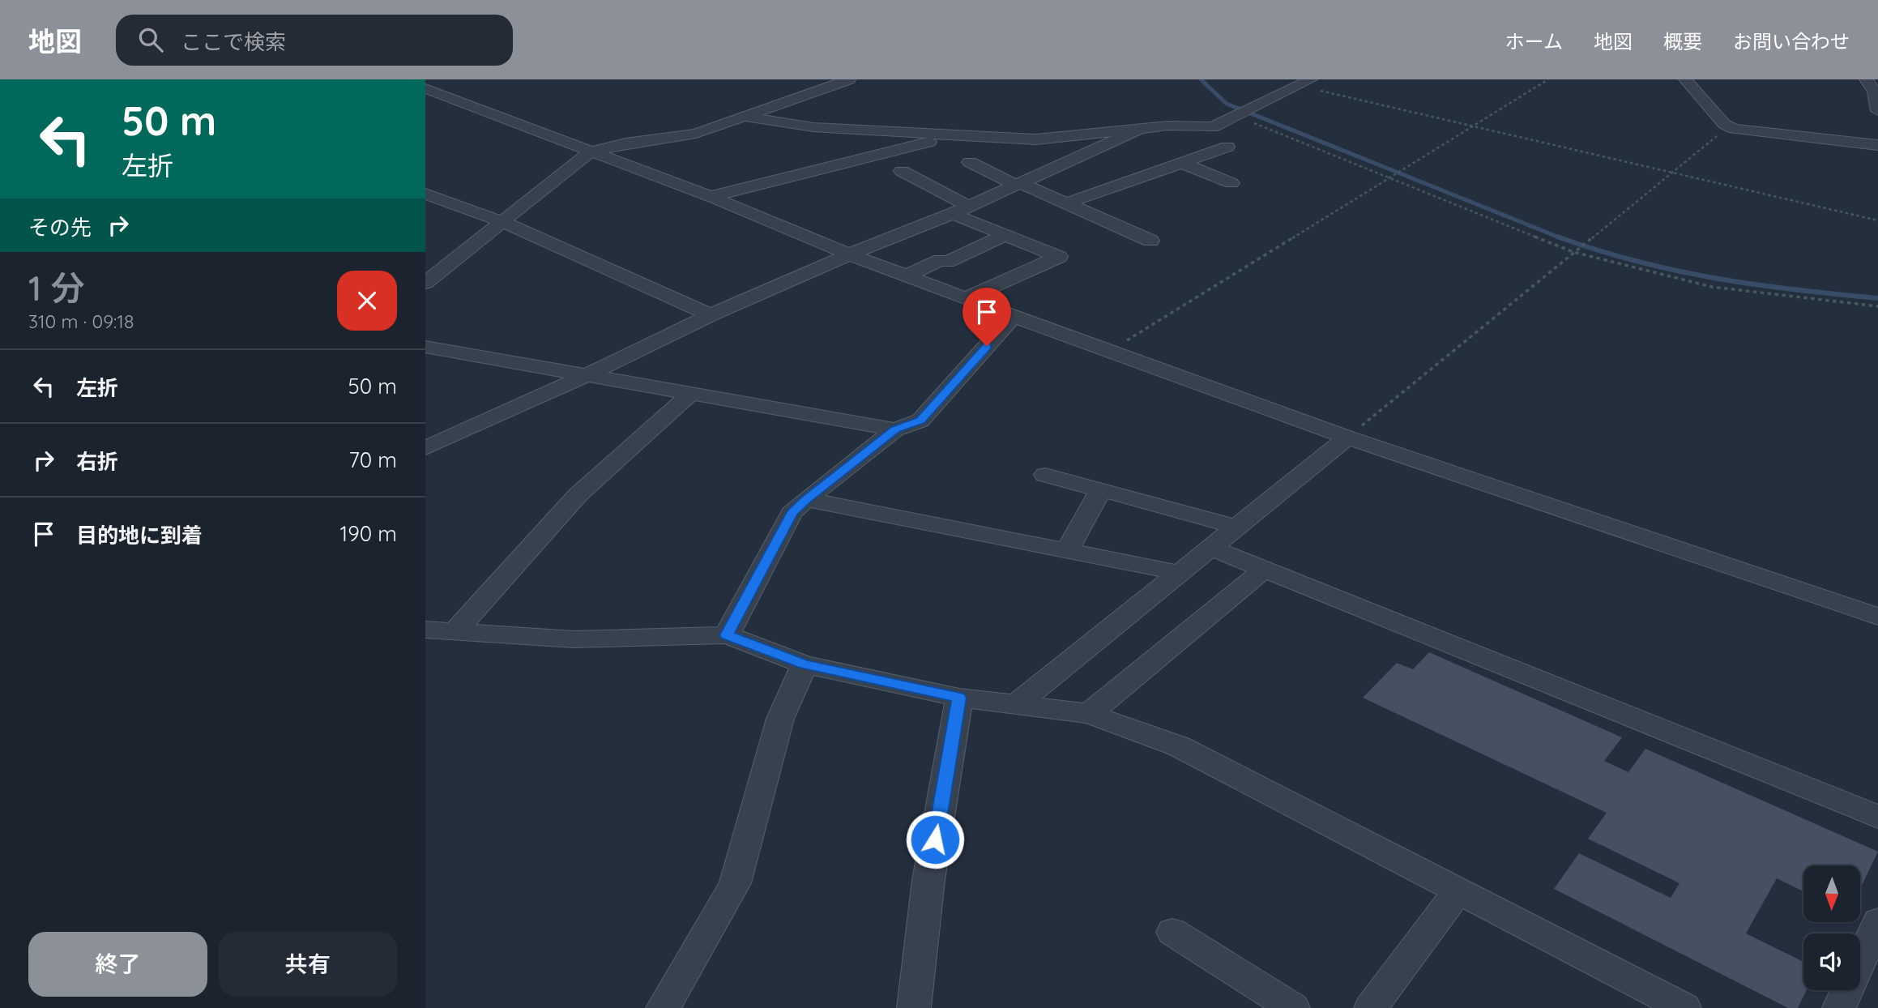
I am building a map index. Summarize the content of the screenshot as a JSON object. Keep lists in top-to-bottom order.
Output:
{
  "north": "bottom",
  "page": {
    "header": "地図",
    "search": "ここで検索",
    "nav": [
      "ホーム",
      "地図",
      "概要",
      "お問い合わせ"
    ],
    "turn": ["50 m", "左折"],
    "then": "その先",
    "heading": ["1 分", "310 m · 09:18"],
    "list": [
      {
        "name": "左折",
        "value": "50 m"
      },
      {
        "name": "右折",
        "value": "70 m"
      },
      {
        "name": "目的地に到着",
        "value": "190 m"
      }
    ],
    "buttons": ["終了", "共有"]
  }
}
